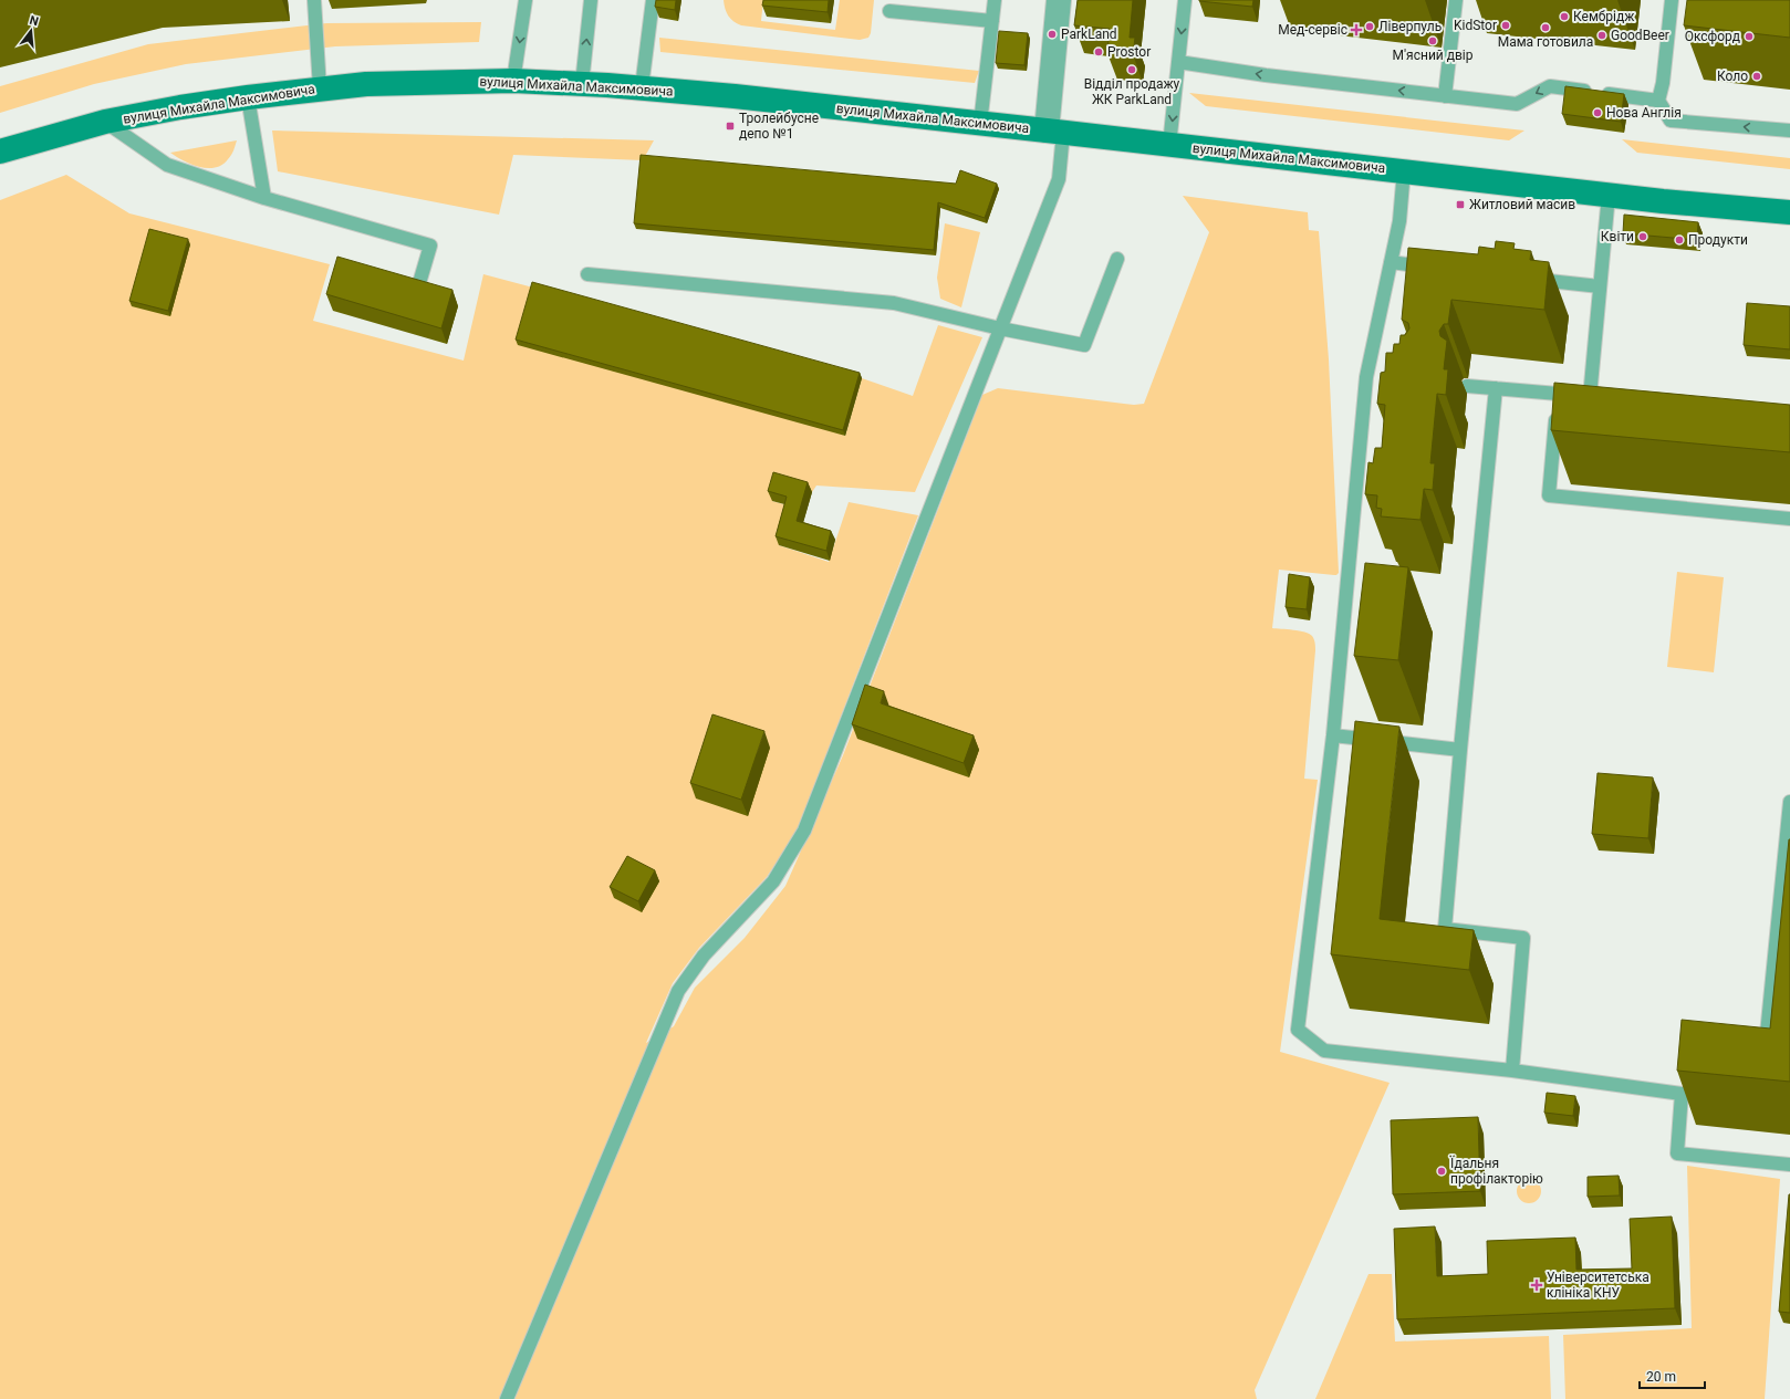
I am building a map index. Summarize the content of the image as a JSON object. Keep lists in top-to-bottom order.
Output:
{
  "streets": {
    "main road": ["вулиця Михайла Максимовича"]
  },
  "places": {
    "other": [
      "Кембрідж",
      "KidStor",
      "Ліверпуль",
      "Мама готовила",
      "ParkLand",
      "GoodBeer",
      "Оксфорд",
      "М'ясний двір",
      "Prostor",
      "Відділ продажу ЖК ParkLand",
      "Коло",
      "Нова Англія",
      "Квіти",
      "Продукти",
      "Їдальня профілакторію"
    ],
    "health": ["Мед-сервіс", "Університетська клініка КНУ"],
    "transit": ["Тролейбусне депо №1", "Житловий масив"]
  },
  "scale_bar": "20 m",
  "north": "top"
}
